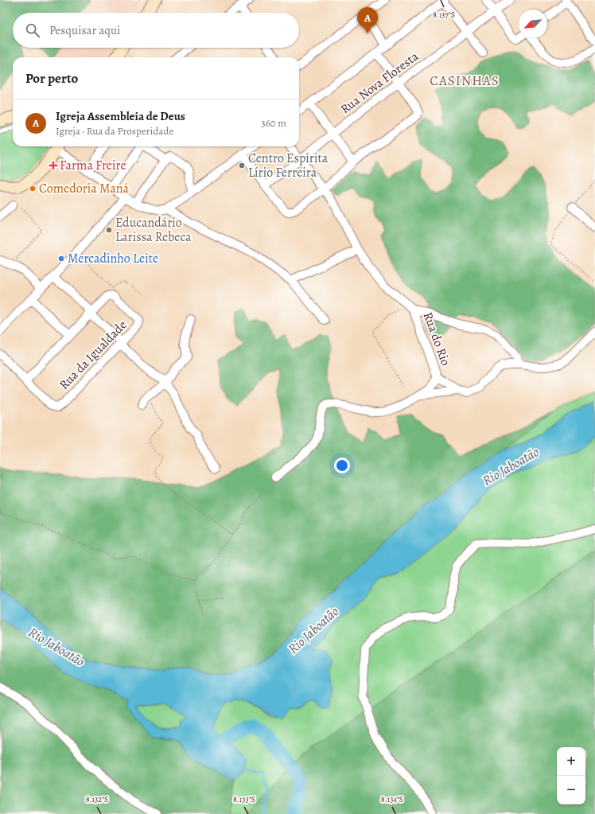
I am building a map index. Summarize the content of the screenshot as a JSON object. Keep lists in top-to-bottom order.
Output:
{
  "streets": {
    "street": ["Rua Nova Floresta", "Rua do Rio", "Rua da Igualdade"]
  },
  "districts": ["CASINHAS"],
  "water": ["Rio Jaboatão"],
  "places": {
    "health": ["Farma Freire"],
    "other": [
      "Centro Espírita Lírio Ferreira",
      "Comedoria Maná",
      "Educandário Larissa Rebeca",
      "Mercadinho Leite"
    ]
  },
  "north": "bottom left",
  "page": {
    "pins": "A",
    "search": "Pesquisar aqui",
    "heading": "Por perto",
    "list": [
      {
        "mark": "A",
        "name": "Igreja Assembleia de Deus",
        "note": "Igreja · Rua da Prosperidade",
        "value": "360 m"
      }
    ],
    "map_buttons": ["+", "−"]
  },
  "coordinates": [
    "8.137°S",
    "8.132°S",
    "8.133°S",
    "8.134°S"
  ]
}
